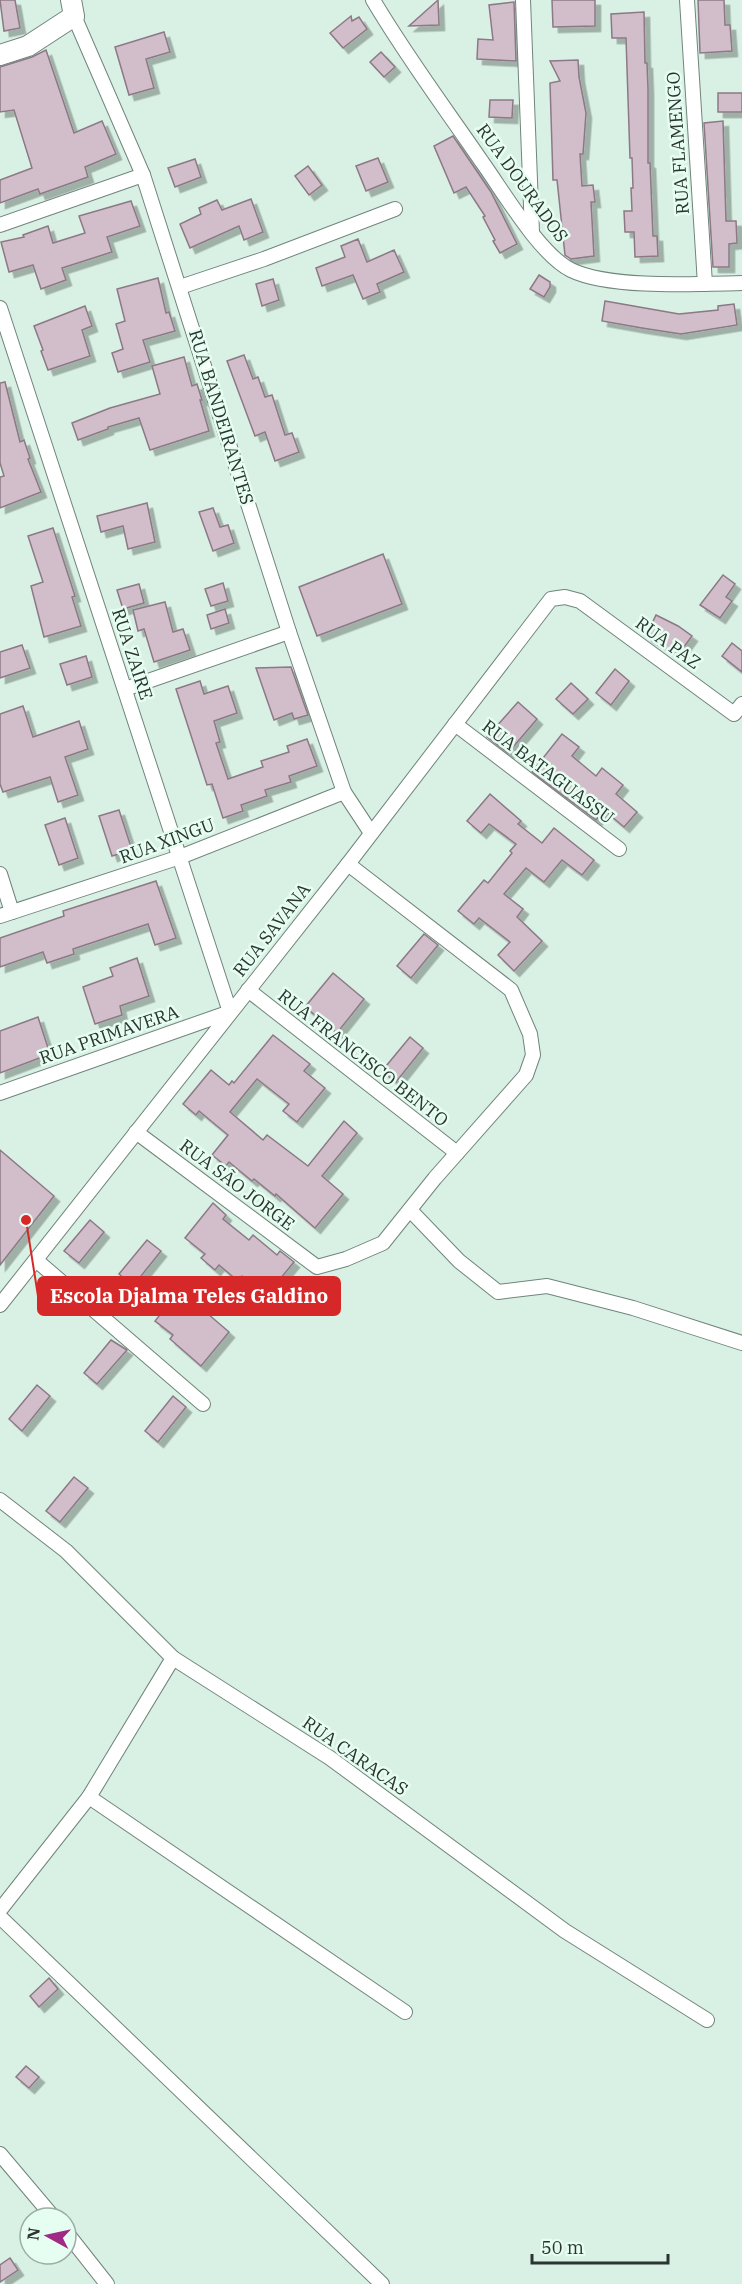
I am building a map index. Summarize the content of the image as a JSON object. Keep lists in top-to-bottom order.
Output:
{
  "streets": {
    "street": [
      "RUA FLAMENGO",
      "RUA DOURADOS",
      "RUA BANDEIRANTES",
      "RUA PAZ",
      "RUA ZAIRE",
      "RUA BATAGUASSU",
      "RUA XINGU",
      "RUA SAVANA",
      "RUA PRIMAVERA",
      "RUA FRANCISCO BENTO",
      "RUA SÃO JORGE",
      "RUA CARACAS"
    ]
  },
  "crossings": [
    ["RUA FLAMENGO", "RUA DOURADOS"],
    ["RUA BANDEIRANTES", "RUA XINGU"],
    ["RUA BANDEIRANTES", "RUA SAVANA"],
    ["RUA PAZ", "RUA SAVANA"],
    ["RUA ZAIRE", "RUA XINGU"],
    ["RUA ZAIRE", "RUA SAVANA"],
    ["RUA ZAIRE", "RUA PRIMAVERA"],
    ["RUA BATAGUASSU", "RUA SAVANA"],
    ["RUA SAVANA", "RUA PRIMAVERA"],
    ["RUA SAVANA", "RUA FRANCISCO BENTO"],
    ["RUA SAVANA", "RUA SÃO JORGE"]
  ],
  "places": ["Escola Djalma Teles Galdino"],
  "scale_bar": "50 m",
  "north": "left"
}
